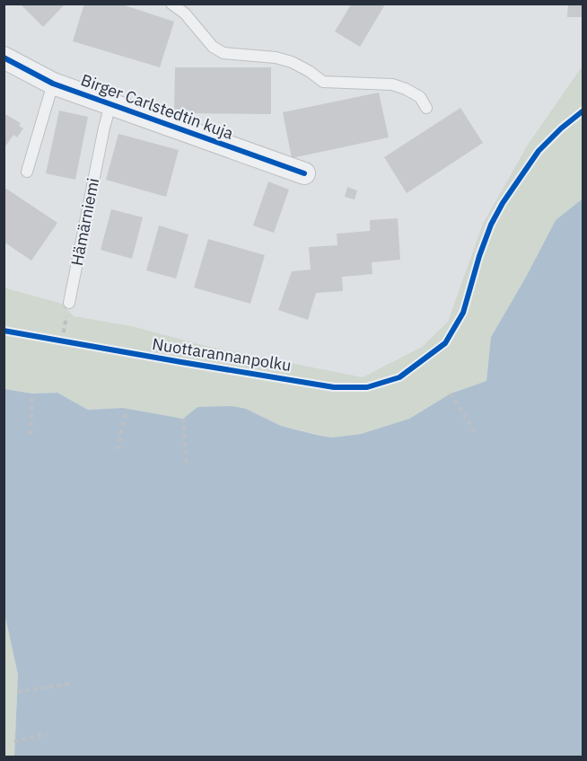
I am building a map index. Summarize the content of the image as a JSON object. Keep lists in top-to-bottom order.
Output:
{
  "streets": {
    "street": ["Birger Carlstedtin kuja"],
    "lane": ["Hämärniemi"],
    "cycle path": ["Nuottarannanpolku"]
  },
  "crossings": [
    ["Birger Carlstedtin kuja", "Hämärniemi"]
  ]
}
